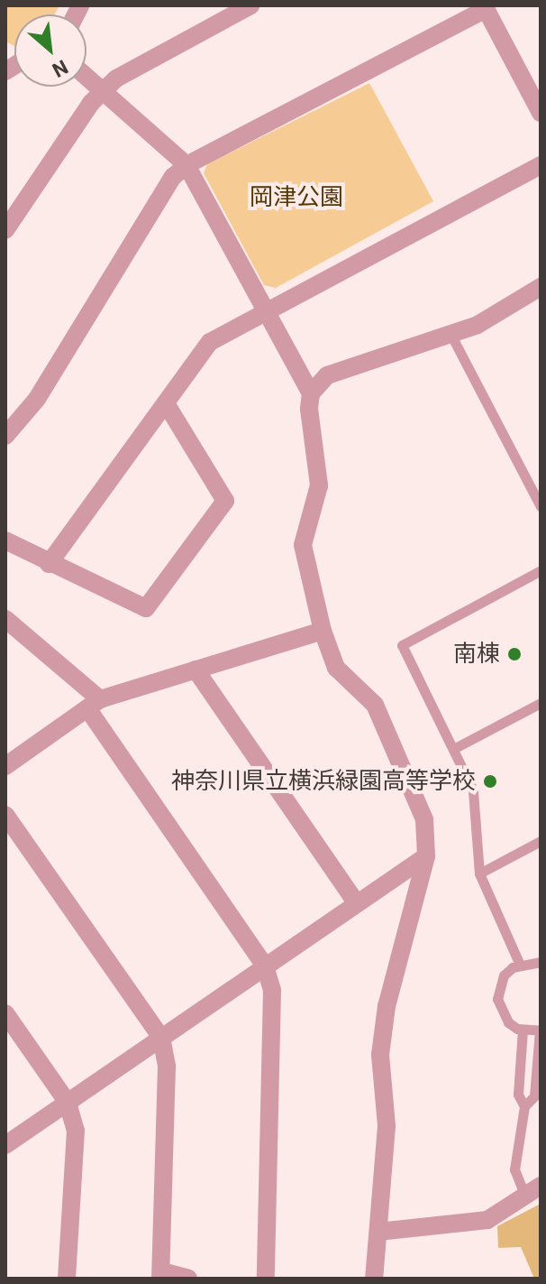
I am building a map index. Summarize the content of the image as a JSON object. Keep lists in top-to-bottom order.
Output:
{
  "parks": ["岡津公園"],
  "places": ["南棟", "神奈川県立横浜緑園高等学校"],
  "north": "bottom right"
}
